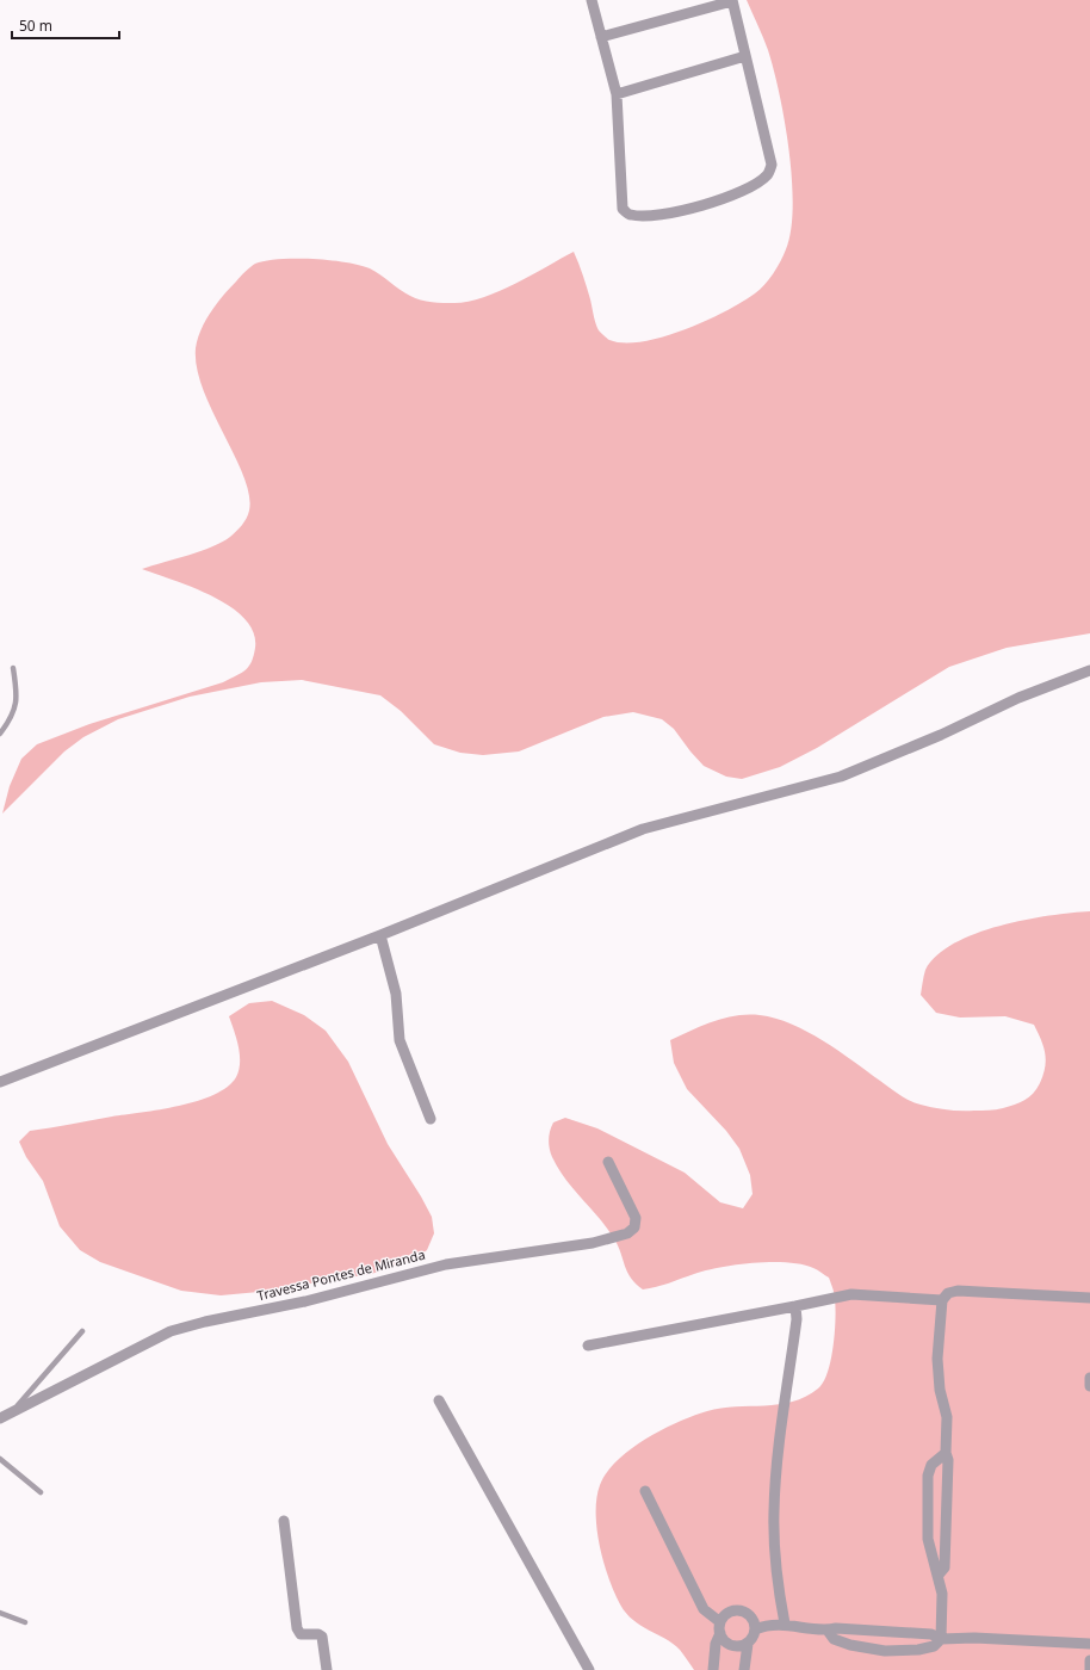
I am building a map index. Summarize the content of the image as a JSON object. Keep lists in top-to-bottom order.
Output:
{
  "streets": {
    "street": ["Travessa Pontes de Miranda"]
  },
  "scale_bar": "50 m"
}
